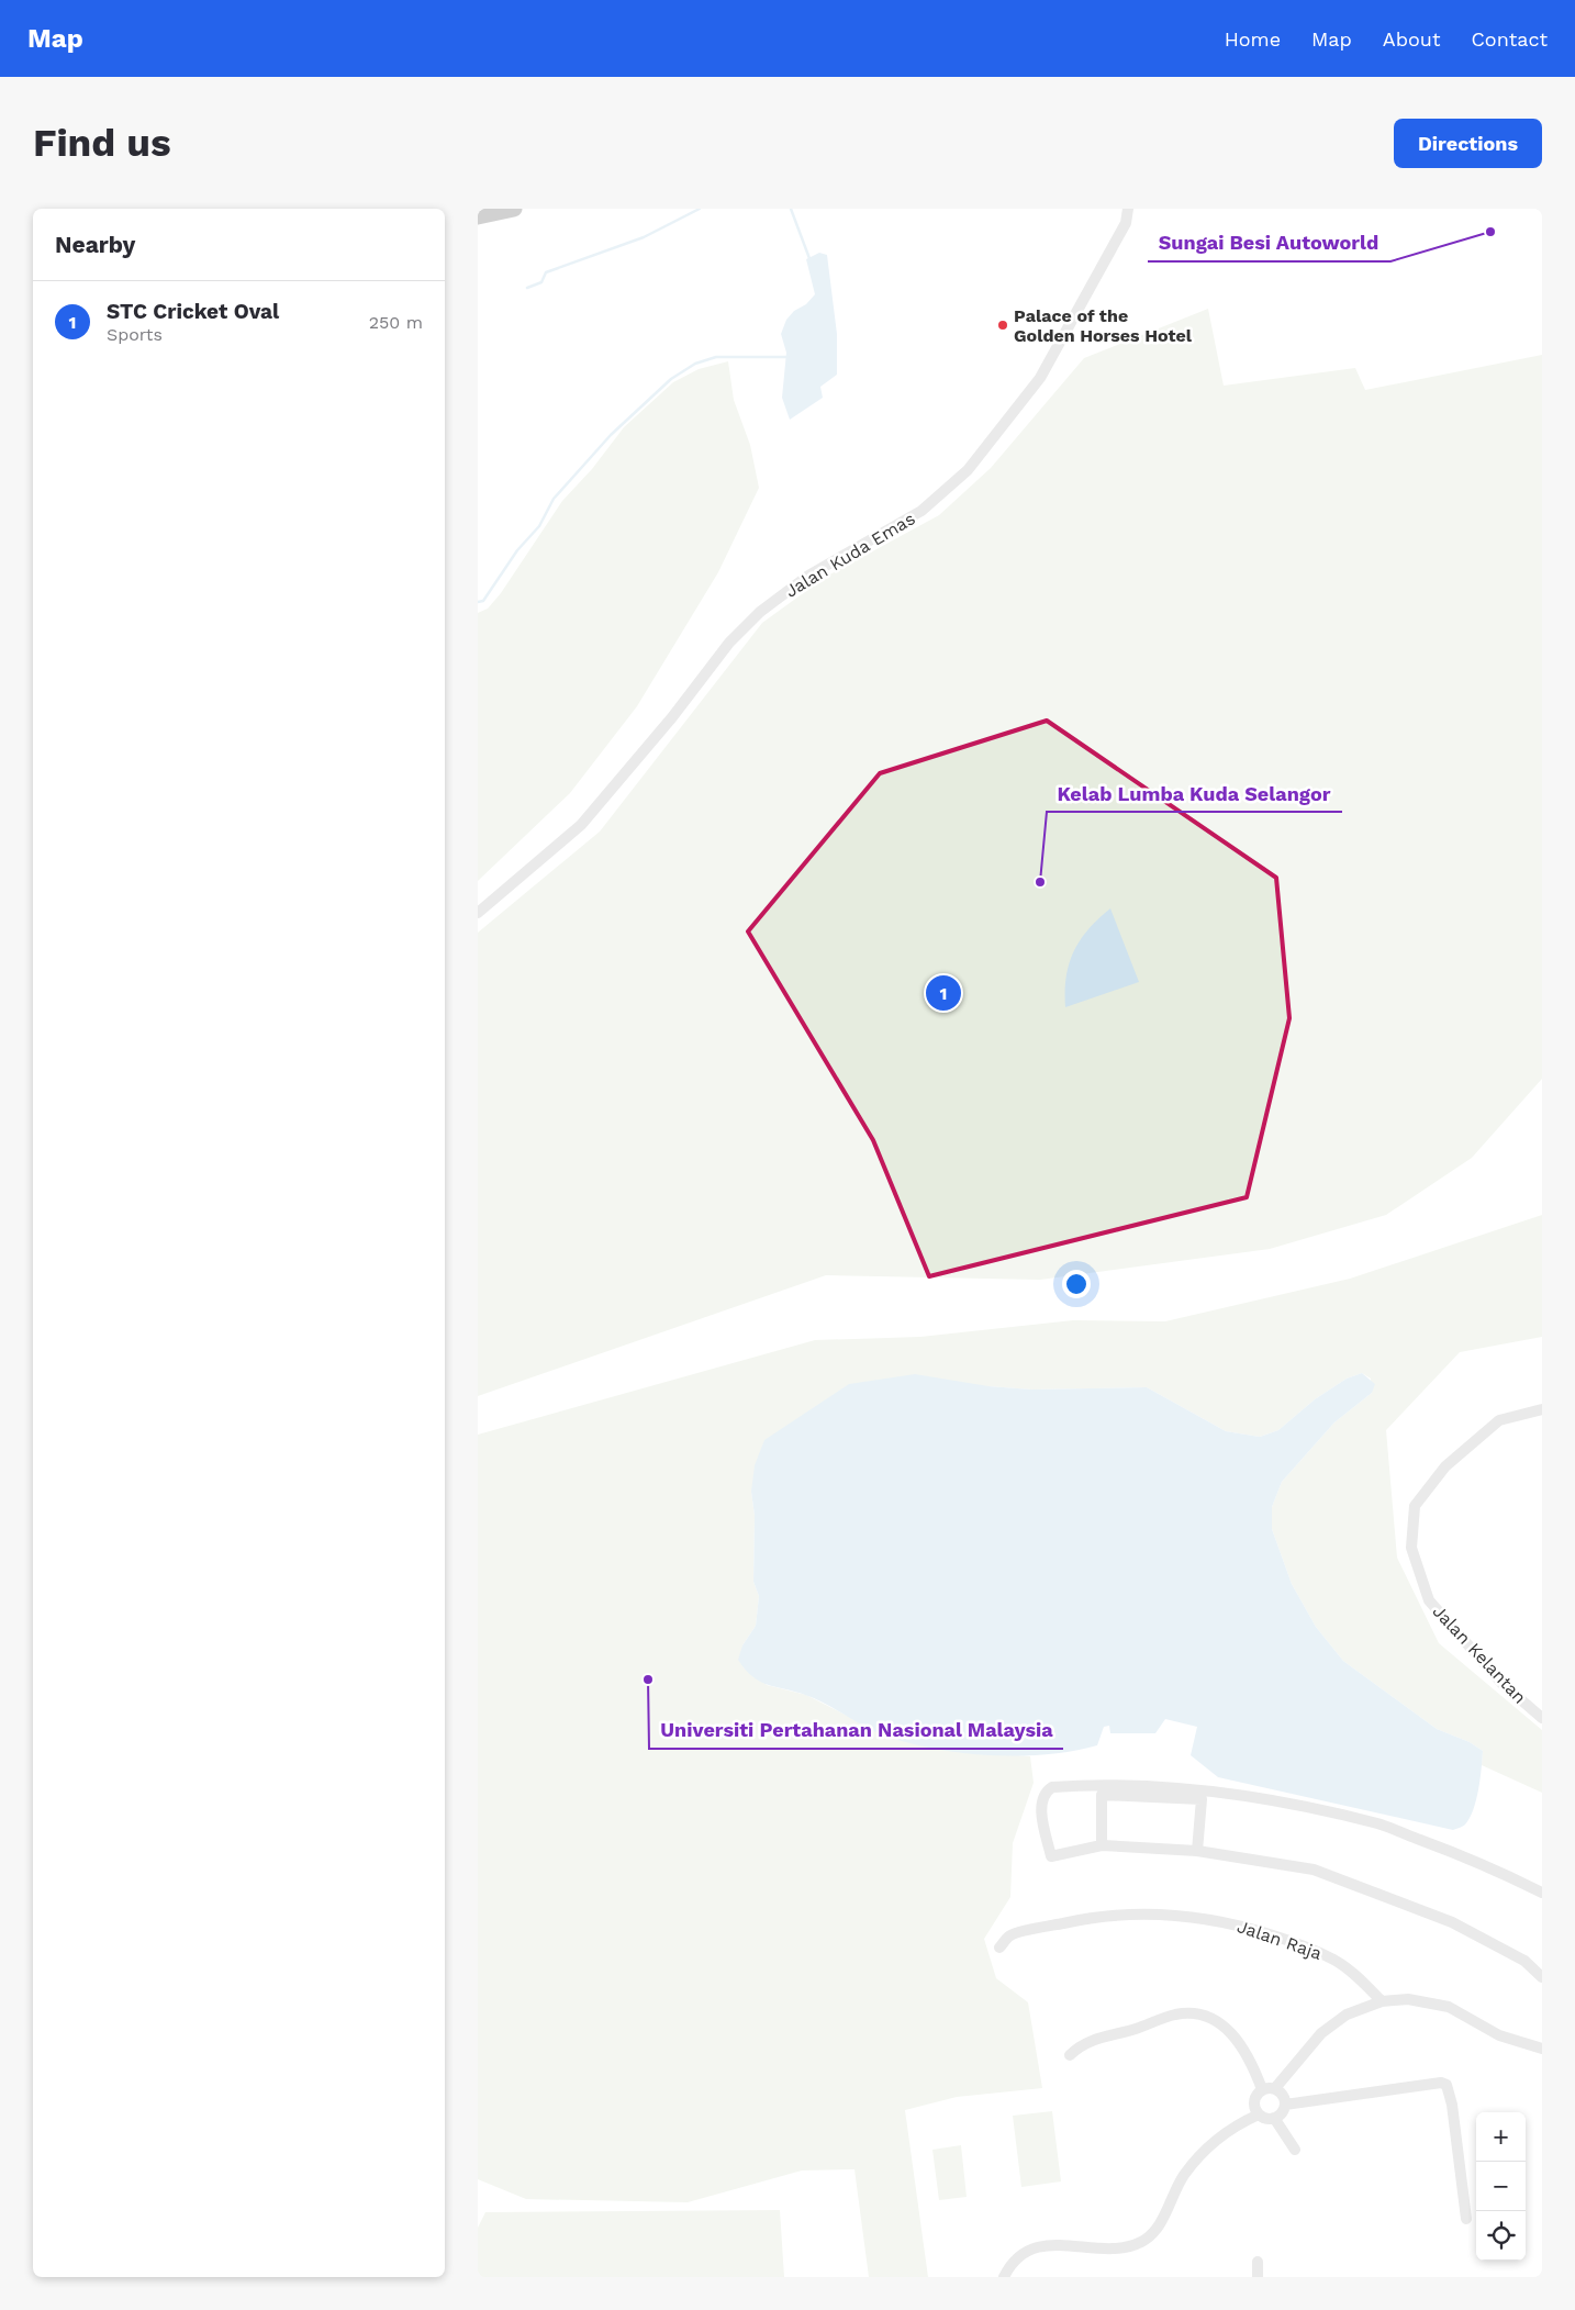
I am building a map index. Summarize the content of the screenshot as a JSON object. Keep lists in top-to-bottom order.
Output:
{
  "streets": {
    "street": ["Jalan Kuda Emas", "Jalan Kelantan", "Jalan Raja"]
  },
  "places": [
    "Sungai Besi Autoworld",
    "Palace of the Golden Horses Hotel",
    "Kelab Lumba Kuda Selangor",
    "Universiti Pertahanan Nasional Malaysia"
  ],
  "page": {
    "header": "Map",
    "nav": [
      "Home",
      "Map",
      "About",
      "Contact"
    ],
    "buttons": "Directions",
    "title": "Find us",
    "heading": "Nearby",
    "list": [
      {
        "mark": "1",
        "name": "STC Cricket Oval",
        "note": "Sports",
        "value": "250 m"
      }
    ],
    "pins": "1",
    "map_buttons": ["+", "−"]
  }
}
